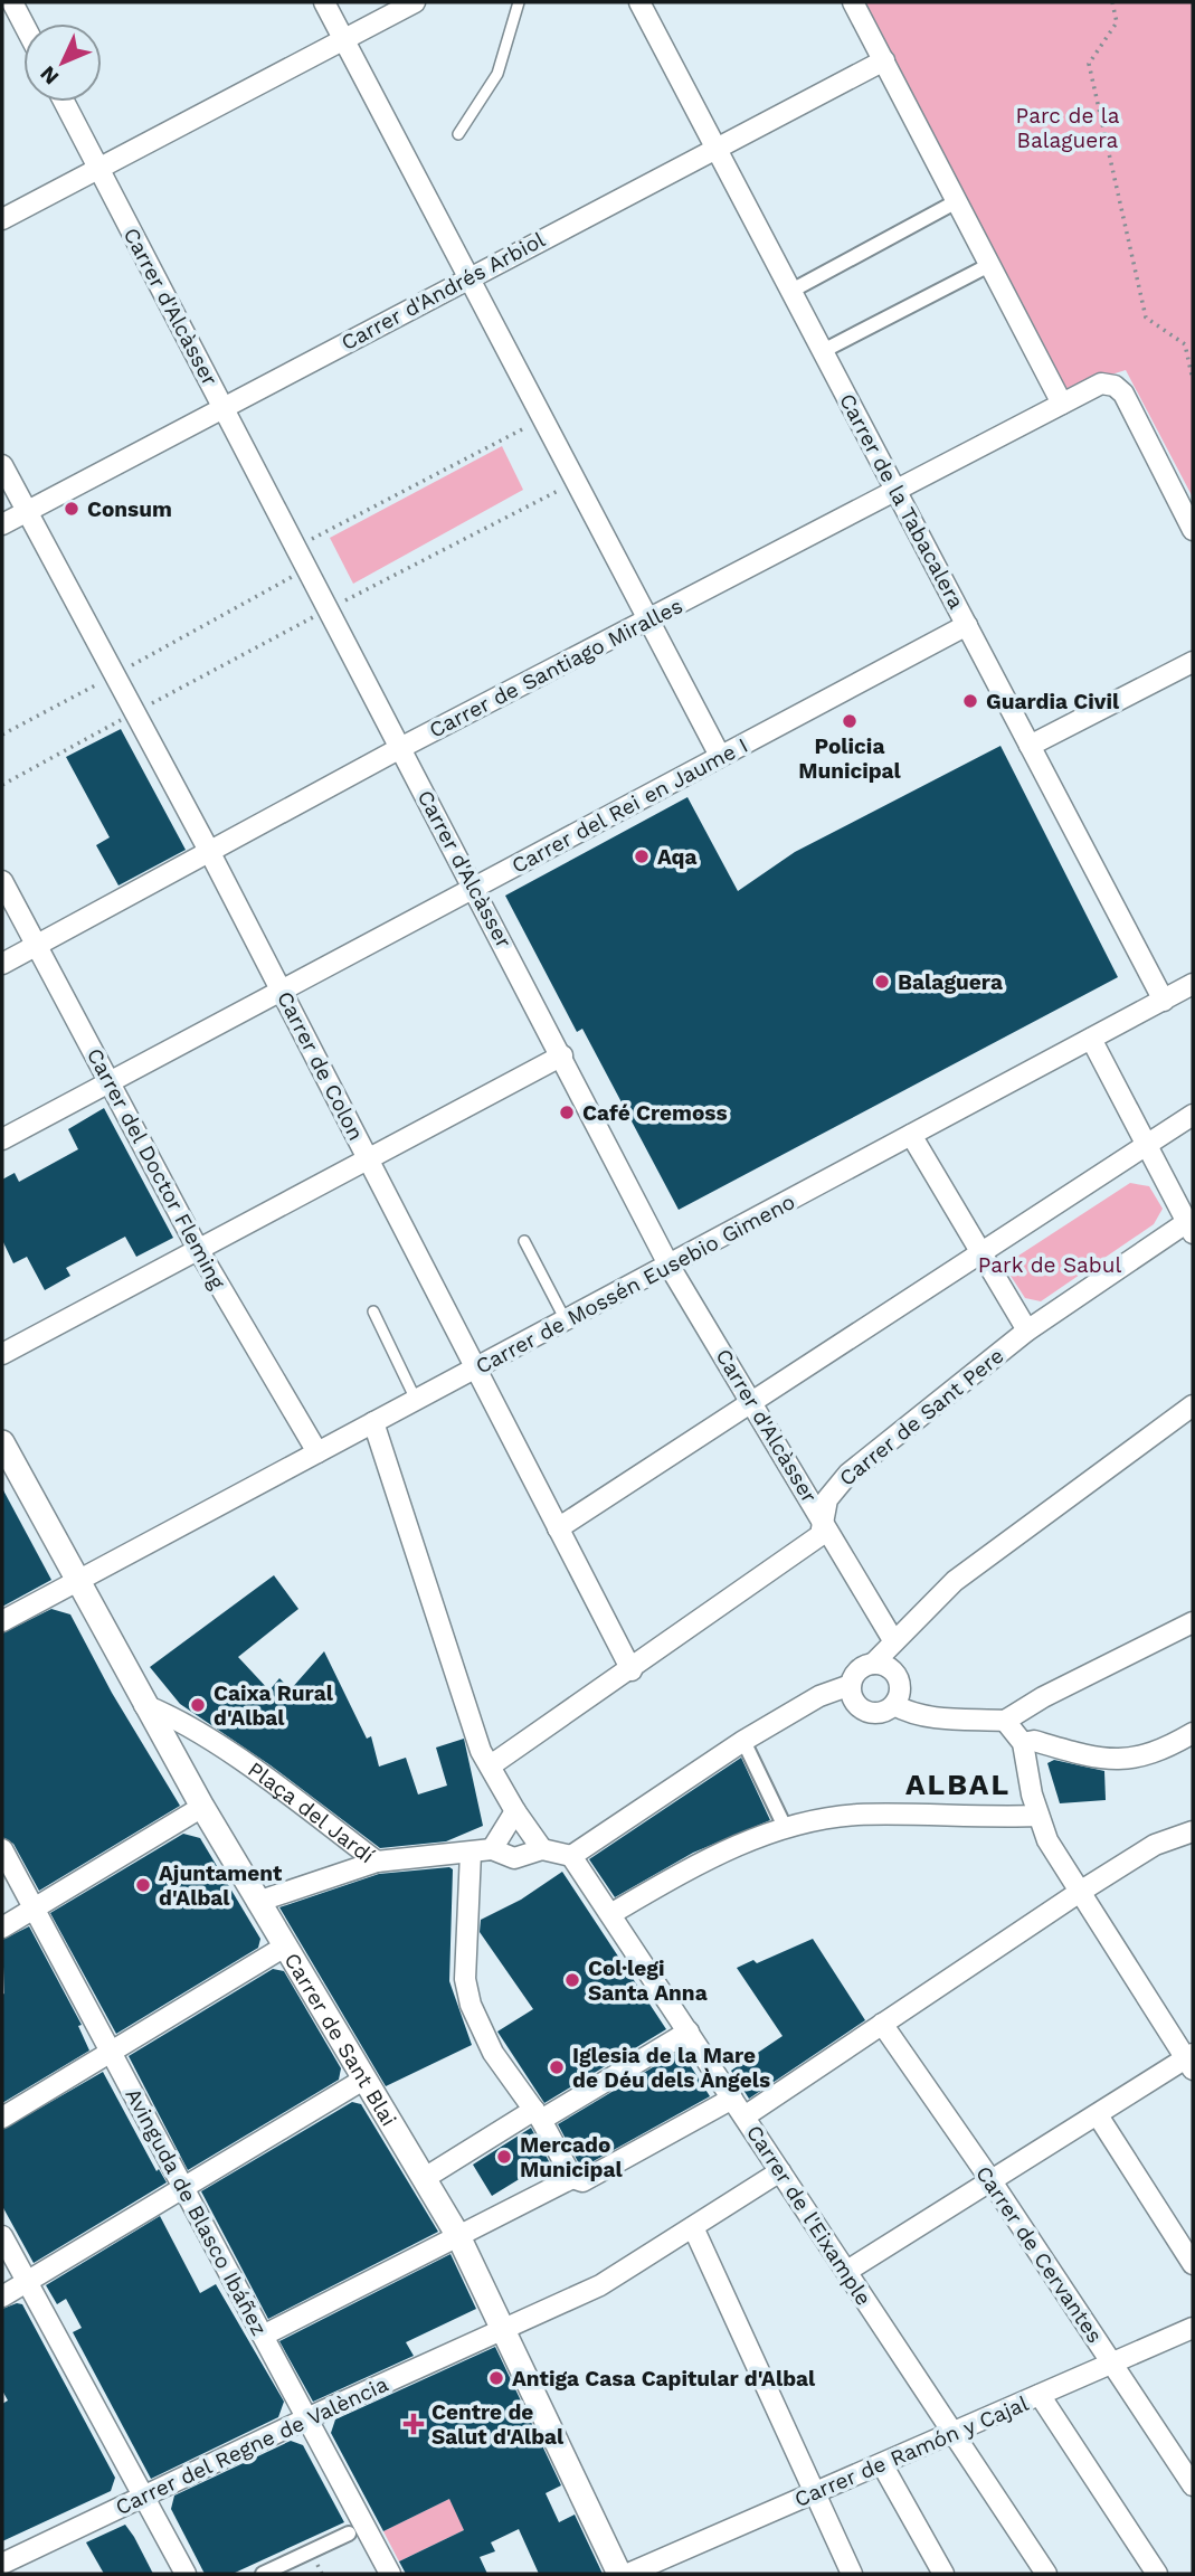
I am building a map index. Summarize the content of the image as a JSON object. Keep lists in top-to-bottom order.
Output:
{
  "streets": {
    "street": [
      "Carrer d'Andrés Arbiol",
      "Carrer d'Alcàsser",
      "Carrer de la Tabacalera",
      "Carrer de Santiago Miralles",
      "Carrer del Rei en Jaume I",
      "Carrer de Colon",
      "Carrer del Doctor Fleming",
      "Carrer de Mossén Eusebio Gimeno",
      "Carrer de Sant Pere",
      "Plaça del Jardí",
      "Carrer de Sant Blai",
      "Avinguda de Blasco Ibáñez",
      "Carrer de l'Eixample",
      "Carrer de Cervantes",
      "Carrer del Regne de València",
      "Carrer de Ramón y Cajal"
    ]
  },
  "crossings": [
    ["Carrer d'Andrés Arbiol", "Carrer d'Alcàsser"],
    ["Carrer d'Andrés Arbiol", "Carrer de la Tabacalera"],
    ["Carrer d'Andrés Arbiol", "Carrer de Colon"],
    ["Carrer d'Alcàsser", "Carrer de Santiago Miralles"],
    ["Carrer d'Alcàsser", "Carrer del Rei en Jaume I"],
    ["Carrer d'Alcàsser", "Carrer de Mossén Eusebio Gimeno"],
    ["Carrer d'Alcàsser", "Carrer de Sant Pere"],
    ["Carrer de la Tabacalera", "Carrer de Santiago Miralles"],
    ["Carrer de la Tabacalera", "Carrer del Rei en Jaume I"],
    ["Carrer de la Tabacalera", "Carrer de Mossén Eusebio Gimeno"],
    ["Carrer de Santiago Miralles", "Carrer de Colon"],
    ["Carrer de Santiago Miralles", "Carrer del Doctor Fleming"],
    ["Carrer del Rei en Jaume I", "Carrer de Colon"],
    ["Carrer del Rei en Jaume I", "Carrer del Doctor Fleming"],
    ["Carrer de Colon", "Carrer de Mossén Eusebio Gimeno"],
    ["Carrer de Colon", "Carrer de Sant Pere"],
    ["Carrer del Doctor Fleming", "Carrer de Mossén Eusebio Gimeno"],
    ["Plaça del Jardí", "Carrer de Sant Blai"],
    ["Carrer de Sant Blai", "Carrer del Regne de València"],
    ["Avinguda de Blasco Ibáñez", "Carrer del Regne de València"],
    ["Carrer de l'Eixample", "Carrer del Regne de València"],
    ["Carrer de l'Eixample", "Carrer de Ramón y Cajal"],
    ["Carrer de Cervantes", "Carrer de Ramón y Cajal"]
  ],
  "districts": ["ALBAL"],
  "parks": ["Parc de la Balaguera", "Park de Sabul"],
  "places": {
    "other": [
      "Consum",
      "Guardia Civil",
      "Policia Municipal",
      "Aqa",
      "Balaguera",
      "Café Cremoss",
      "Caixa Rural d'Albal",
      "Ajuntament d'Albal",
      "Col·legi Santa Anna",
      "Iglesia de la Mare de Déu dels Àngels",
      "Mercado Municipal",
      "Antiga Casa Capitular d'Albal"
    ],
    "health": ["Centre de Salut d'Albal"]
  },
  "north": "bottom left"
}
